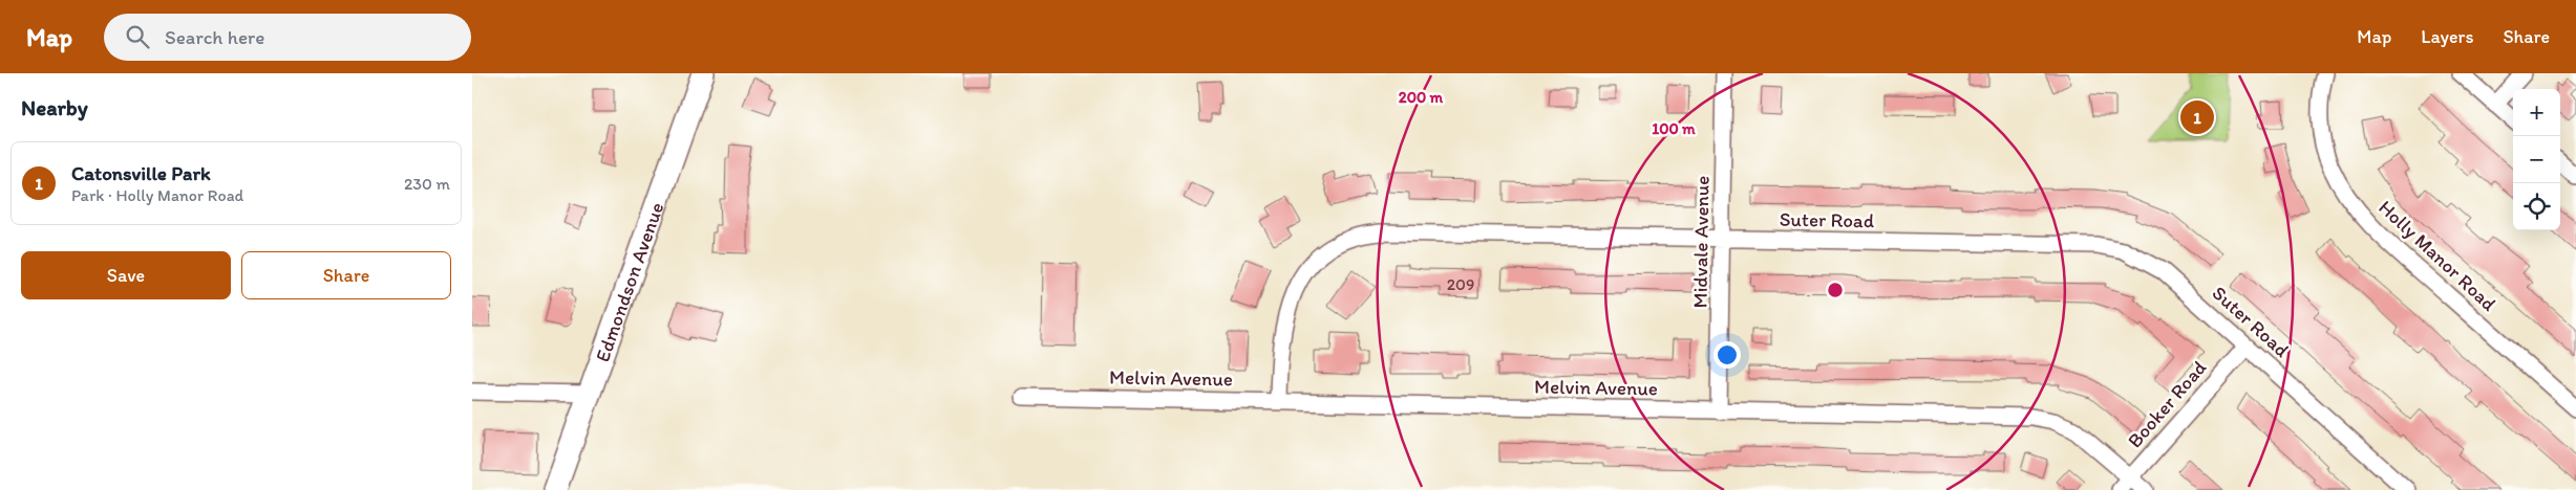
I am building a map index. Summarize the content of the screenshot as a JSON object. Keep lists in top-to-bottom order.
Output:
{
  "streets": {
    "main road": ["Edmondson Avenue"],
    "street": [
      "Suter Road",
      "Midvale Avenue",
      "Holly Manor Road",
      "Melvin Avenue",
      "Booker Road"
    ]
  },
  "crossings": [
    ["Suter Road", "Midvale Avenue"],
    ["Suter Road", "Melvin Avenue"],
    ["Suter Road", "Booker Road"],
    ["Midvale Avenue", "Melvin Avenue"],
    ["Melvin Avenue", "Booker Road"]
  ],
  "house_numbers": ["209"],
  "page": {
    "header": "Map",
    "search": "Search here",
    "nav": ["Map", "Layers", "Share"],
    "heading": "Nearby",
    "map_buttons": ["+", "−"],
    "pins": "1",
    "list": [
      {
        "mark": "1",
        "name": "Catonsville Park",
        "note": "Park · Holly Manor Road",
        "value": "230 m"
      }
    ],
    "buttons": ["Save", "Share"]
  },
  "rings": ["200 m", "100 m"]
}
